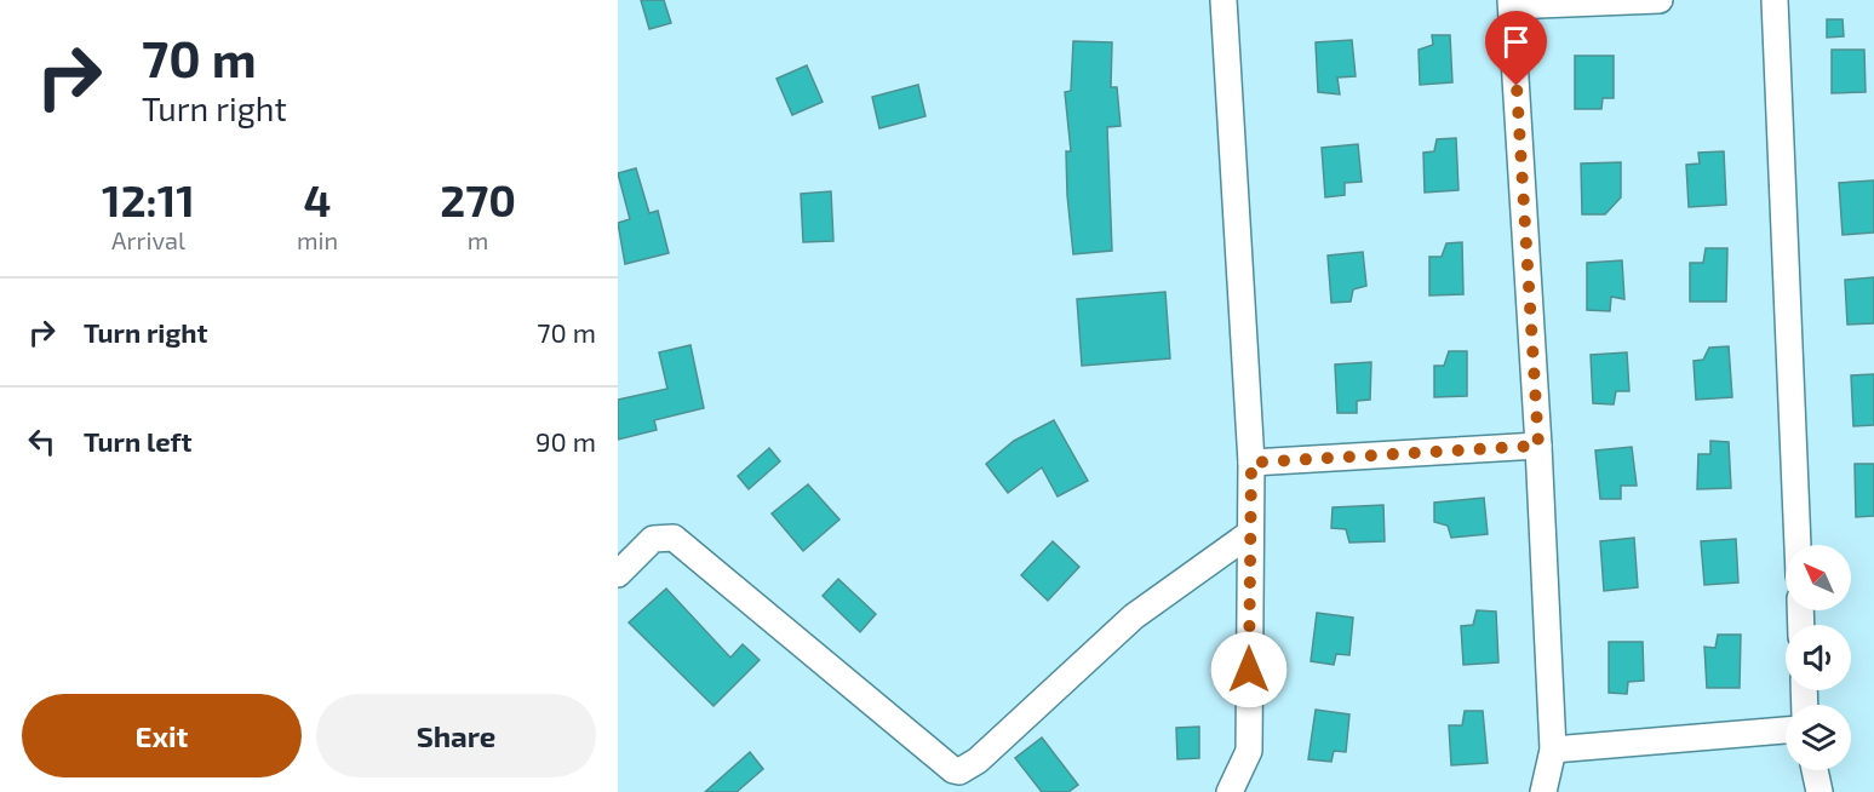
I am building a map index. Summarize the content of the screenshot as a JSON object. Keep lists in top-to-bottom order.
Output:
{
  "north": "top left",
  "page": {
    "turn": ["70 m", "Turn right"],
    "eta": [
      "12:11",
      "Arrival",
      "4",
      "min",
      "270",
      "m"
    ],
    "list": [
      {
        "name": "Turn right",
        "value": "70 m"
      },
      {
        "name": "Turn left",
        "value": "90 m"
      }
    ],
    "buttons": ["Exit", "Share"]
  }
}
